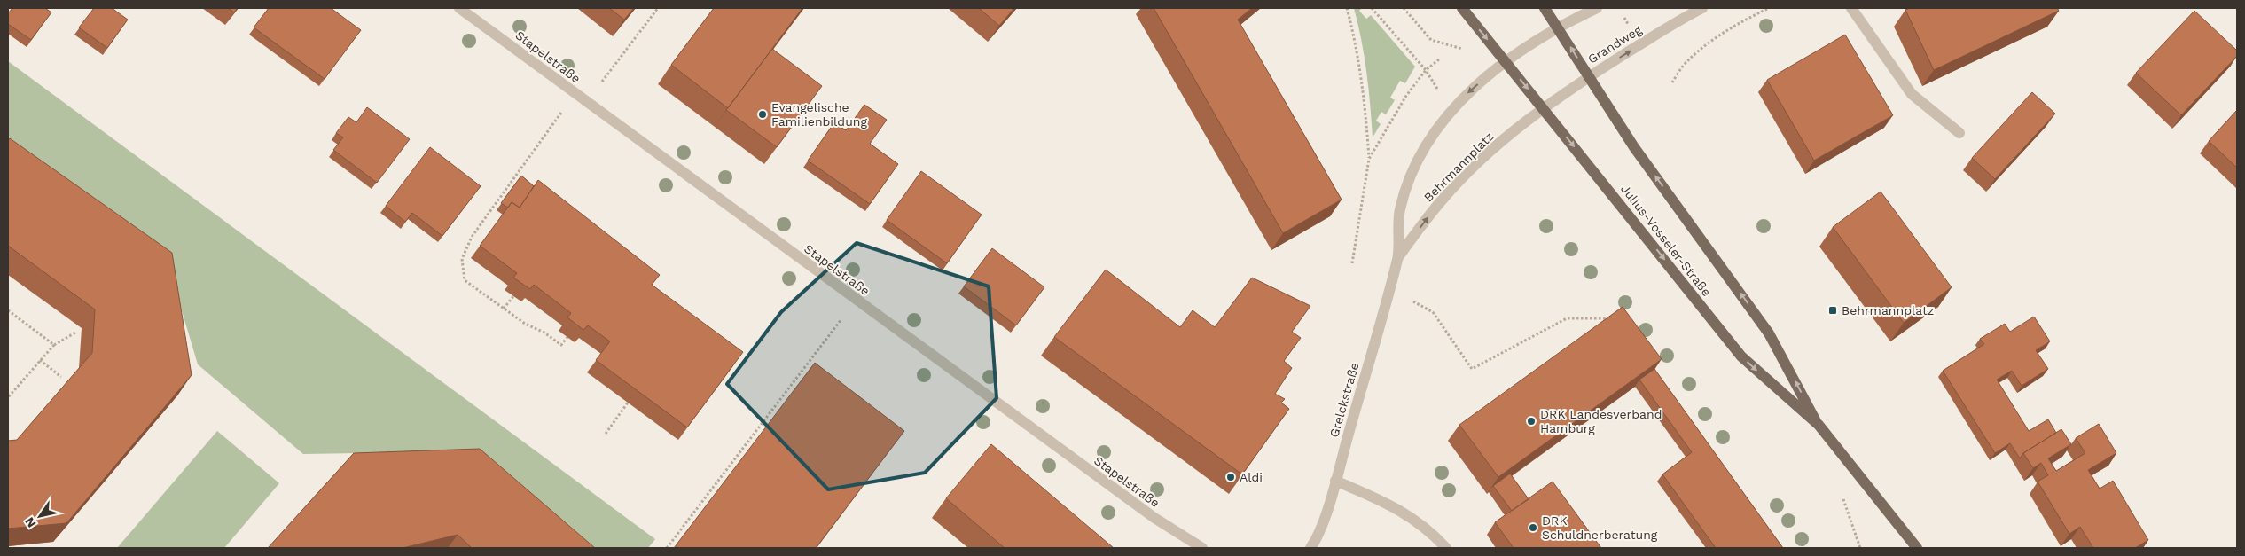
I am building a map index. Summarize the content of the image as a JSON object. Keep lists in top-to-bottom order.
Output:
{
  "streets": {
    "main road": ["Julius-Vosseler-Straße"],
    "street": [
      "Grandweg",
      "Stapelstraße",
      "Behrmannplatz",
      "Grelckstraße"
    ]
  },
  "crossings": [
    ["Grandweg", "Behrmannplatz"],
    ["Grandweg", "Julius-Vosseler-Straße"],
    ["Behrmannplatz", "Julius-Vosseler-Straße"],
    ["Behrmannplatz", "Grelckstraße"]
  ],
  "places": {
    "other": [
      "Evangelische Familienbildung",
      "DRK Landesverband Hamburg",
      "Aldi",
      "DRK Schuldnerberatung"
    ],
    "transit": ["Behrmannplatz"]
  },
  "north": "bottom left"
}
